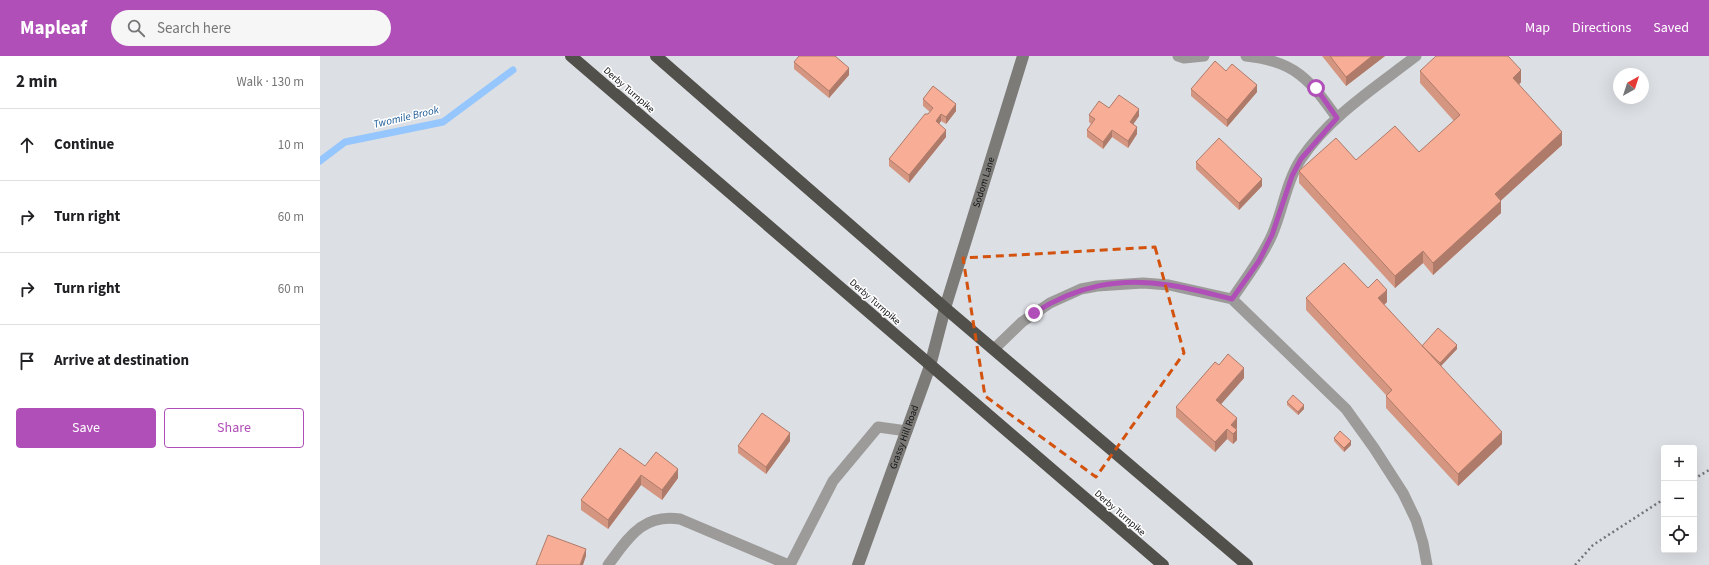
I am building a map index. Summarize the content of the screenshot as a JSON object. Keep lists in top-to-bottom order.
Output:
{
  "streets": {
    "highway": ["Derby Turnpike"],
    "main road": ["Sodom Lane", "Grassy Hill Road"]
  },
  "crossings": [
    ["Derby Turnpike", "Grassy Hill Road"],
    ["Sodom Lane", "Grassy Hill Road"]
  ],
  "water": ["Twomile Brook"],
  "north": "top right",
  "page": {
    "header": "Mapleaf",
    "search": "Search here",
    "nav": ["Map", "Directions", "Saved"],
    "heading": ["2 min", "Walk · 130 m"],
    "list": [
      ["Continue", "10 m"],
      ["Turn right", "60 m"],
      ["Turn right", "60 m"],
      "Arrive at destination"
    ],
    "buttons": ["Save", "Share"],
    "map_buttons": ["+", "−"]
  }
}
